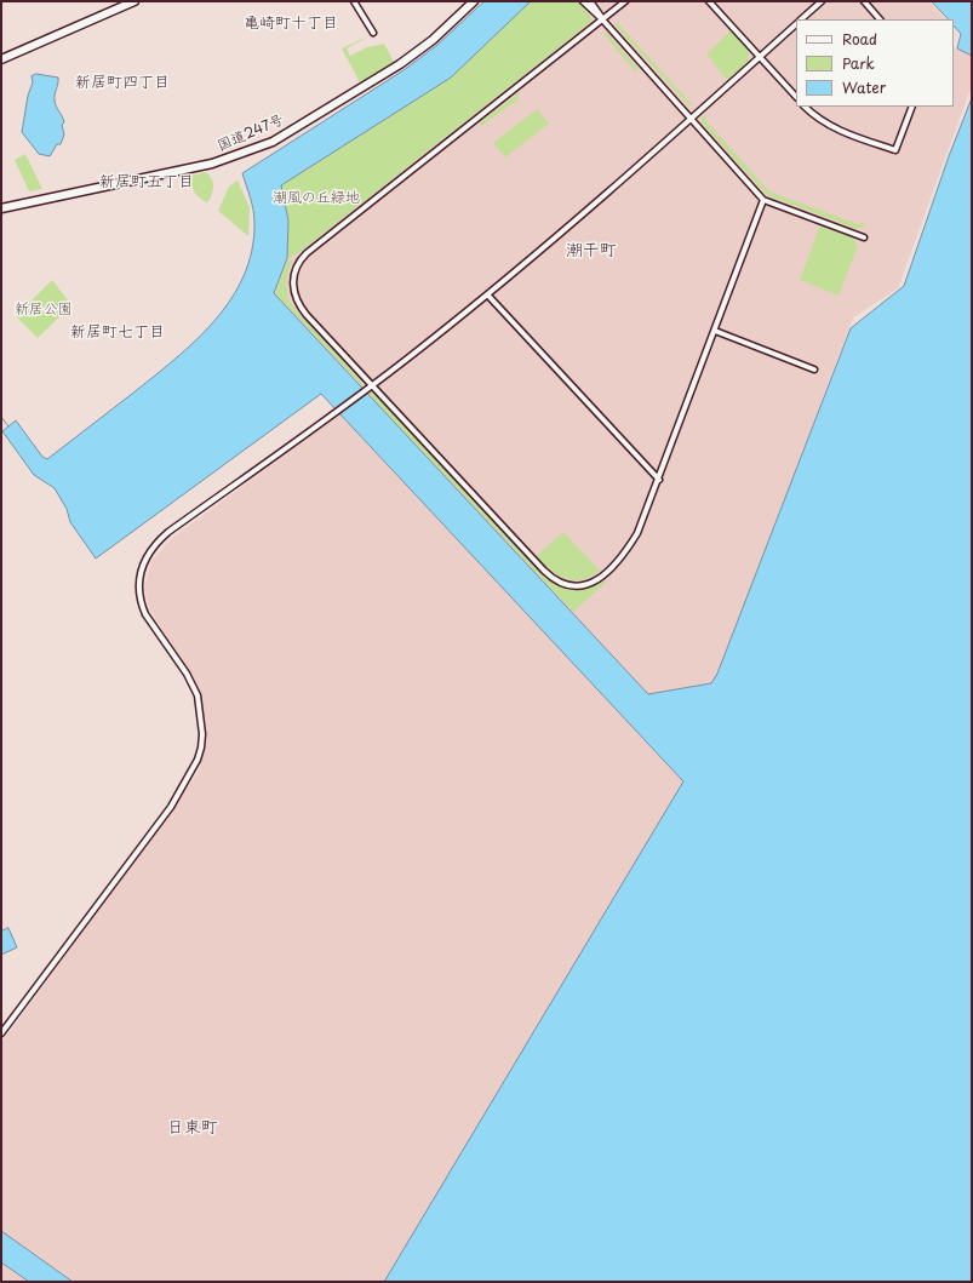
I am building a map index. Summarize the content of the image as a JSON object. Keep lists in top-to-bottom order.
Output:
{
  "streets": {
    "highway": ["国道247号"]
  },
  "districts": [
    "亀崎町十丁目",
    "新居町四丁目",
    "新居町五丁目",
    "潮干町",
    "新居町七丁目",
    "日東町"
  ],
  "parks": ["潮風の丘緑地", "新居公園"],
  "legend": ["Road", "Park", "Water"]
}
